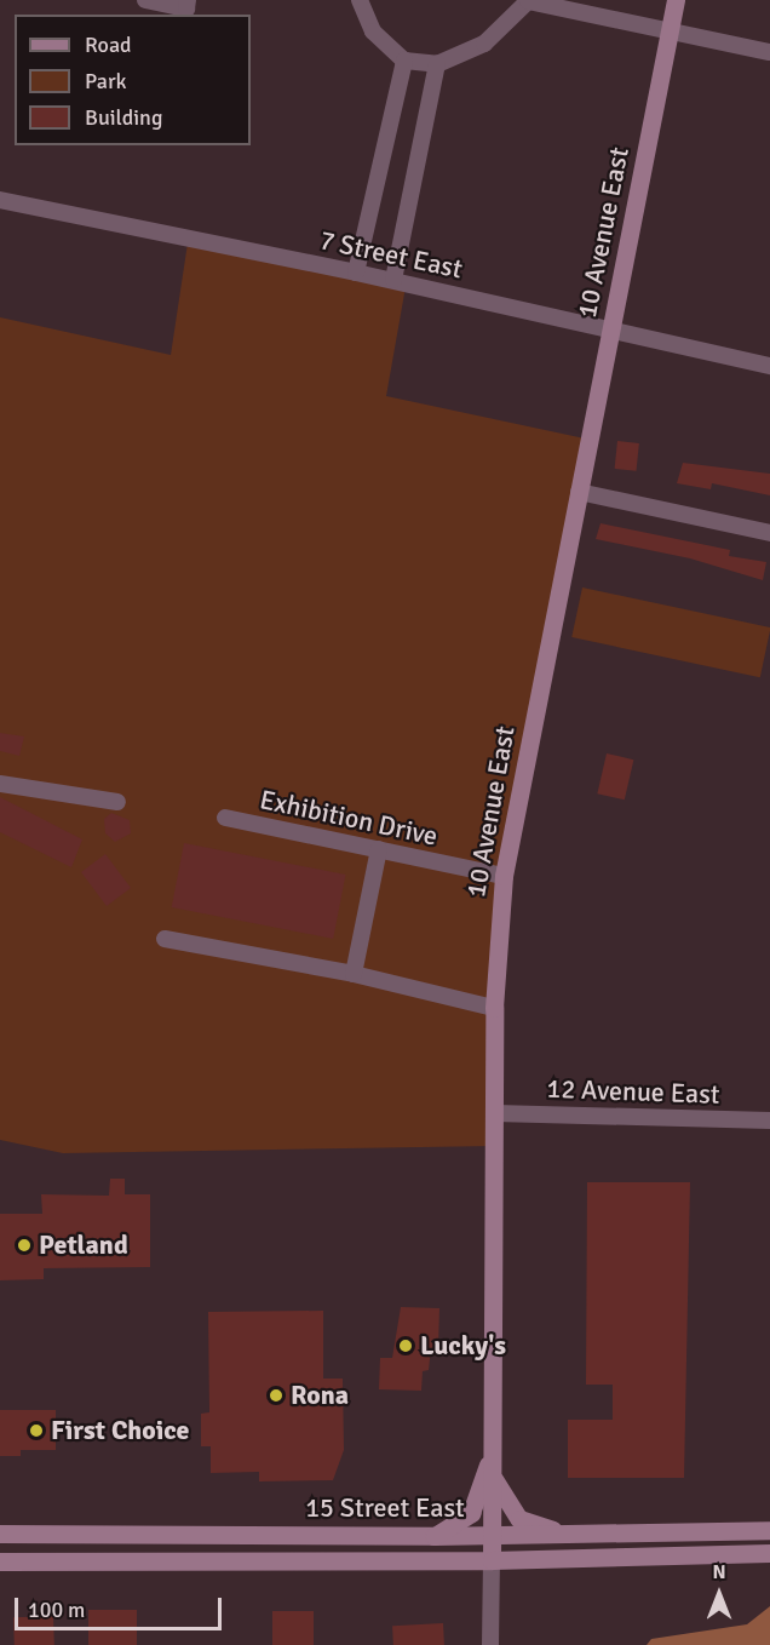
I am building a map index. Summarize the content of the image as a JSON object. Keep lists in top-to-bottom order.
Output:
{
  "streets": {
    "main road": ["10 Avenue East", "15 Street East"],
    "street": ["7 Street East", "Exhibition Drive", "12 Avenue East"]
  },
  "crossings": [
    ["10 Avenue East", "7 Street East"],
    ["10 Avenue East", "Exhibition Drive"],
    ["10 Avenue East", "12 Avenue East"],
    ["10 Avenue East", "15 Street East"]
  ],
  "places": [
    "Petland",
    "Lucky's",
    "Rona",
    "First Choice"
  ],
  "legend": ["Road", "Park", "Building"],
  "scale_bar": "100 m",
  "north": "top"
}
